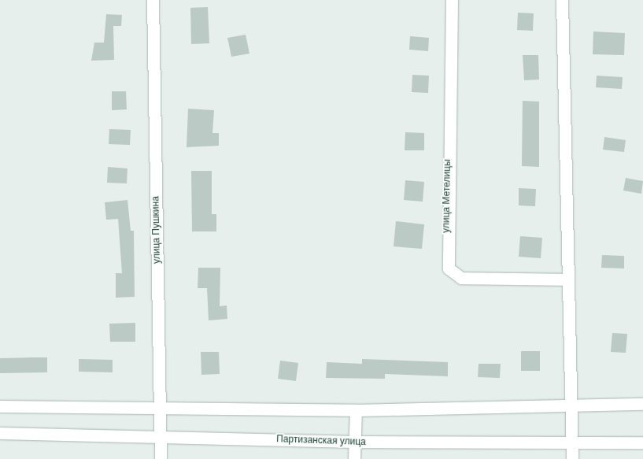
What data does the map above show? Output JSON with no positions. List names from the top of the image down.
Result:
{
  "streets": {
    "street": ["улица Метелицы", "улица Пушкина", "Партизанская улица"]
  },
  "crossings": [
    ["улица Пушкина", "Партизанская улица"]
  ]
}
